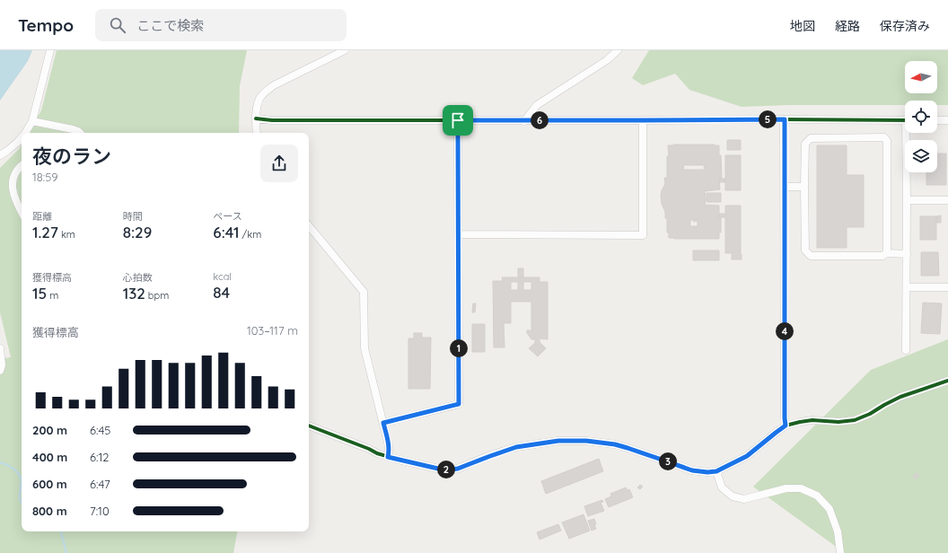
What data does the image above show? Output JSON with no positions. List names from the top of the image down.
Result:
{
  "north": "left",
  "page": {
    "header": "Tempo",
    "search": "ここで検索",
    "nav": ["地図", "経路", "保存済み"],
    "pins": [
      "5",
      "6",
      "4",
      "1",
      "3",
      "2"
    ],
    "heading": ["夜のラン", "18:59"],
    "stats": [
      ["距離", "1.27 km"],
      ["時間", "8:29"],
      ["ペース", "6:41 /km"],
      ["獲得標高", "15 m"],
      ["心拍数", "132 bpm"],
      ["kcal", "84"]
    ],
    "chart": ["獲得標高", "103–117 m"],
    "list": [
      {
        "name": "200 m",
        "note": "6:45"
      },
      {
        "name": "400 m",
        "note": "6:12"
      },
      {
        "name": "600 m",
        "note": "6:47"
      },
      {
        "name": "800 m",
        "note": "7:10"
      }
    ]
  }
}
